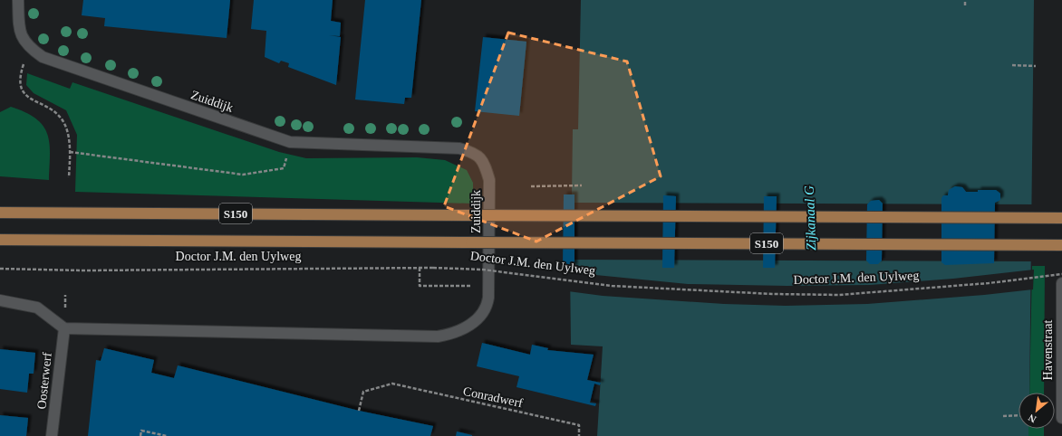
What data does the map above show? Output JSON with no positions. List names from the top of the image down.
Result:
{
  "streets": {
    "main road": ["S150", "Doctor J.M. den Uylweg"],
    "street": ["Zuiddijk", "Havenstraat", "Oosterwerf"],
    "path": ["Conradwerf"]
  },
  "crossings": [
    ["Zuiddijk", "Oosterwerf"]
  ],
  "water": ["Zijkanaal G"],
  "north": "bottom left"
}
